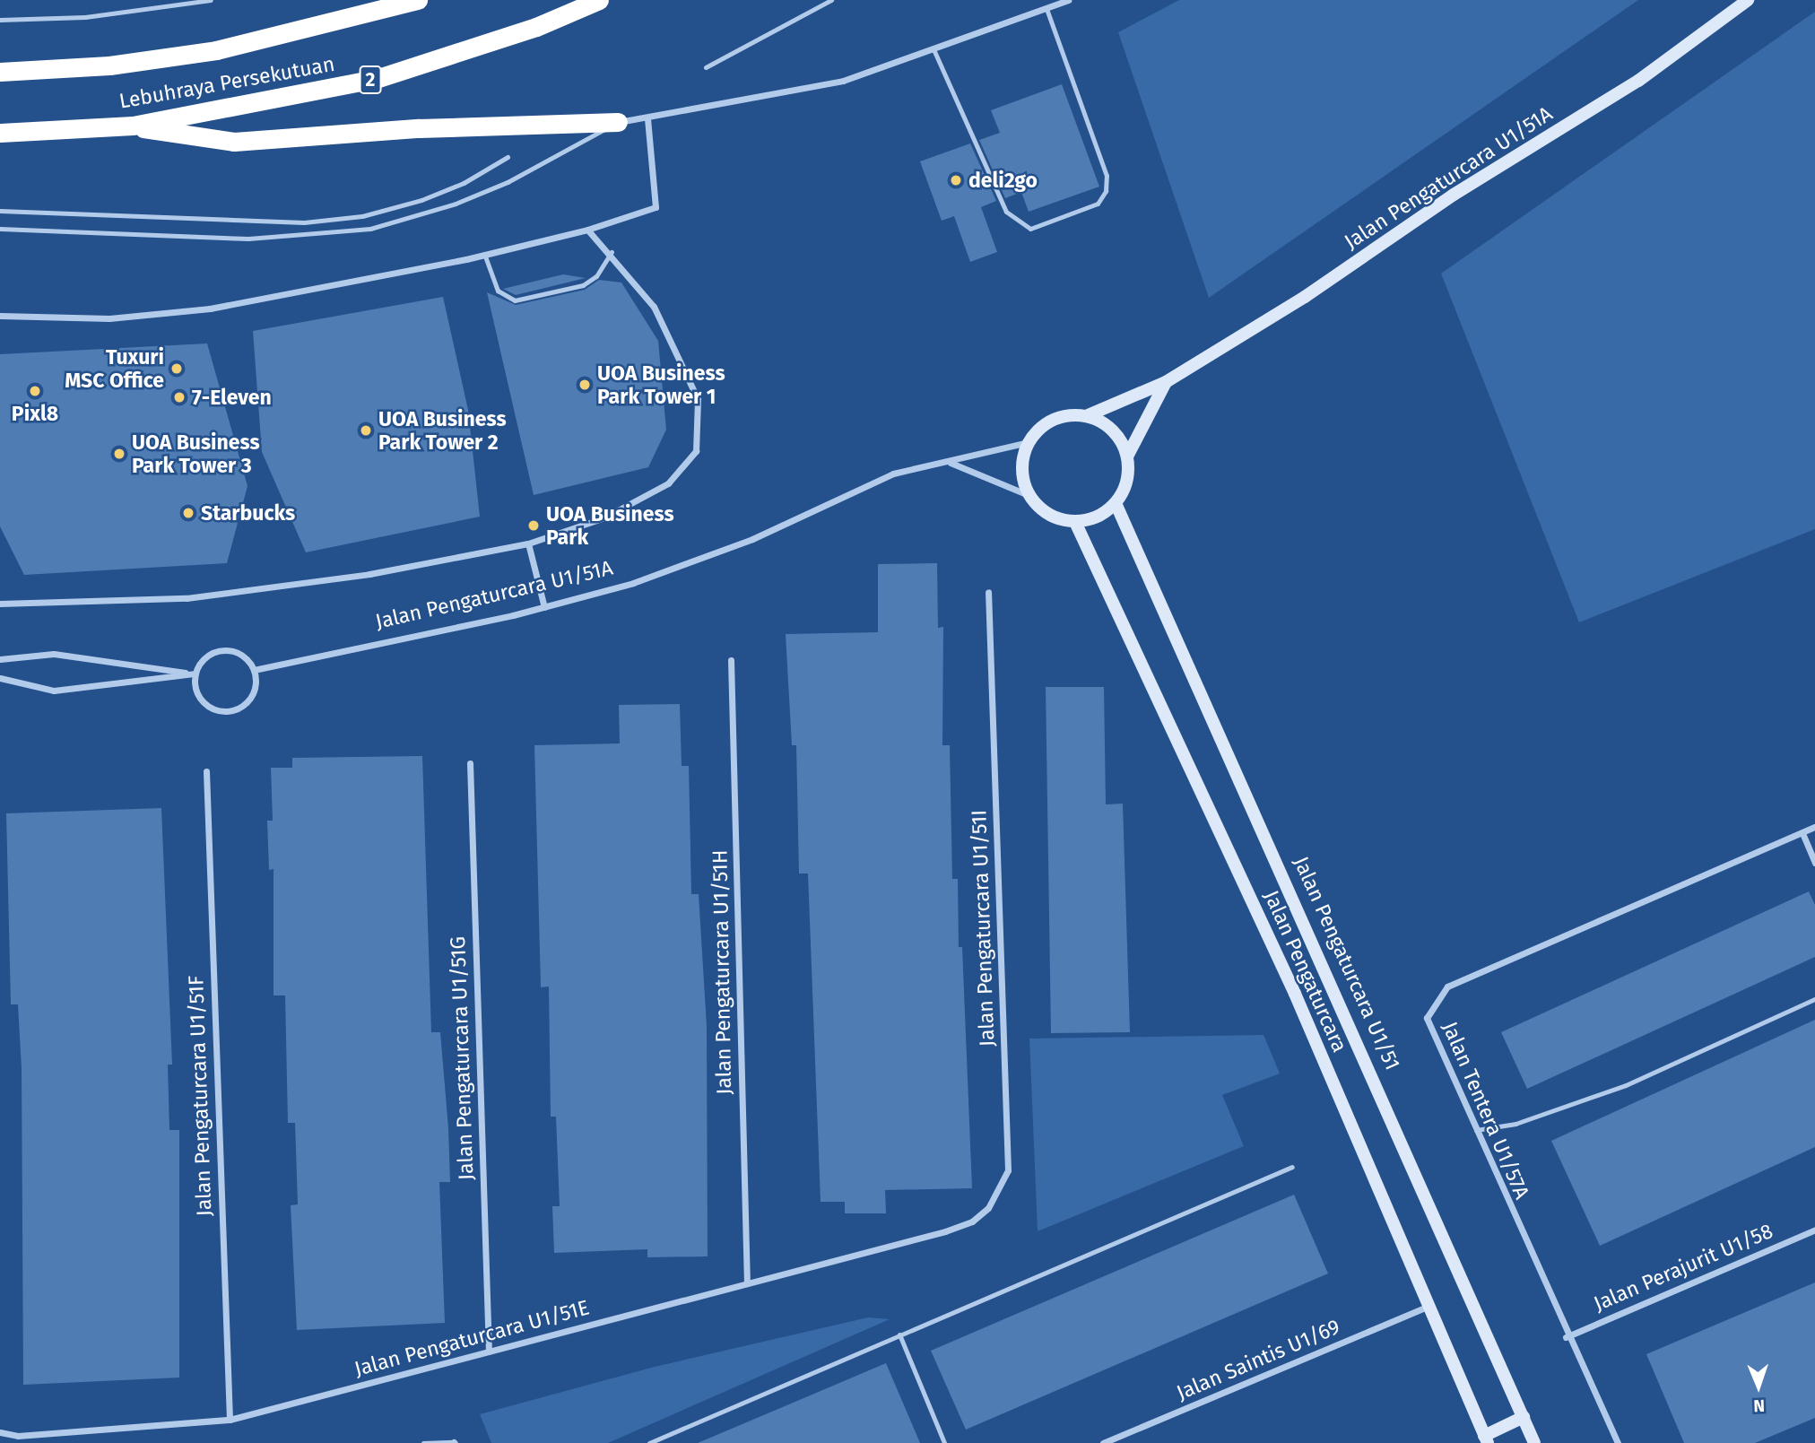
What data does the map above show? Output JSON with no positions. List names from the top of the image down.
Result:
{
  "streets": {
    "highway": ["2", "Lebuhraya Persekutuan"],
    "street": [
      "Jalan Pengaturcara U1/51A",
      "Jalan Pengaturcara U1/51I",
      "Jalan Pengaturcara U1/51",
      "Jalan Pengaturcara",
      "Jalan Pengaturcara U1/51H",
      "Jalan Pengaturcara U1/51G",
      "Jalan Pengaturcara U1/51F",
      "Jalan Tentera U1/57A",
      "Jalan Perajurit U1/58",
      "Jalan Pengaturcara U1/51E",
      "Jalan Saintis U1/69"
    ]
  },
  "crossings": [
    ["Jalan Pengaturcara U1/51A", "Jalan Pengaturcara U1/51"],
    ["Jalan Pengaturcara U1/51A", "Jalan Pengaturcara"],
    ["Jalan Pengaturcara U1/51I", "Jalan Pengaturcara U1/51E"],
    ["Jalan Pengaturcara U1/51", "Jalan Pengaturcara"],
    ["Jalan Pengaturcara", "Jalan Saintis U1/69"],
    ["Jalan Pengaturcara U1/51H", "Jalan Pengaturcara U1/51E"],
    ["Jalan Pengaturcara U1/51G", "Jalan Pengaturcara U1/51E"],
    ["Jalan Pengaturcara U1/51F", "Jalan Pengaturcara U1/51E"],
    ["Jalan Tentera U1/57A", "Jalan Perajurit U1/58"]
  ],
  "places": [
    "deli2go",
    "Tuxuri MSC Office",
    "UOA Business Park Tower 1",
    "Pixl8",
    "7-Eleven",
    "UOA Business Park Tower 2",
    "UOA Business Park Tower 3",
    "Starbucks",
    "UOA Business Park"
  ],
  "north": "bottom"
}
